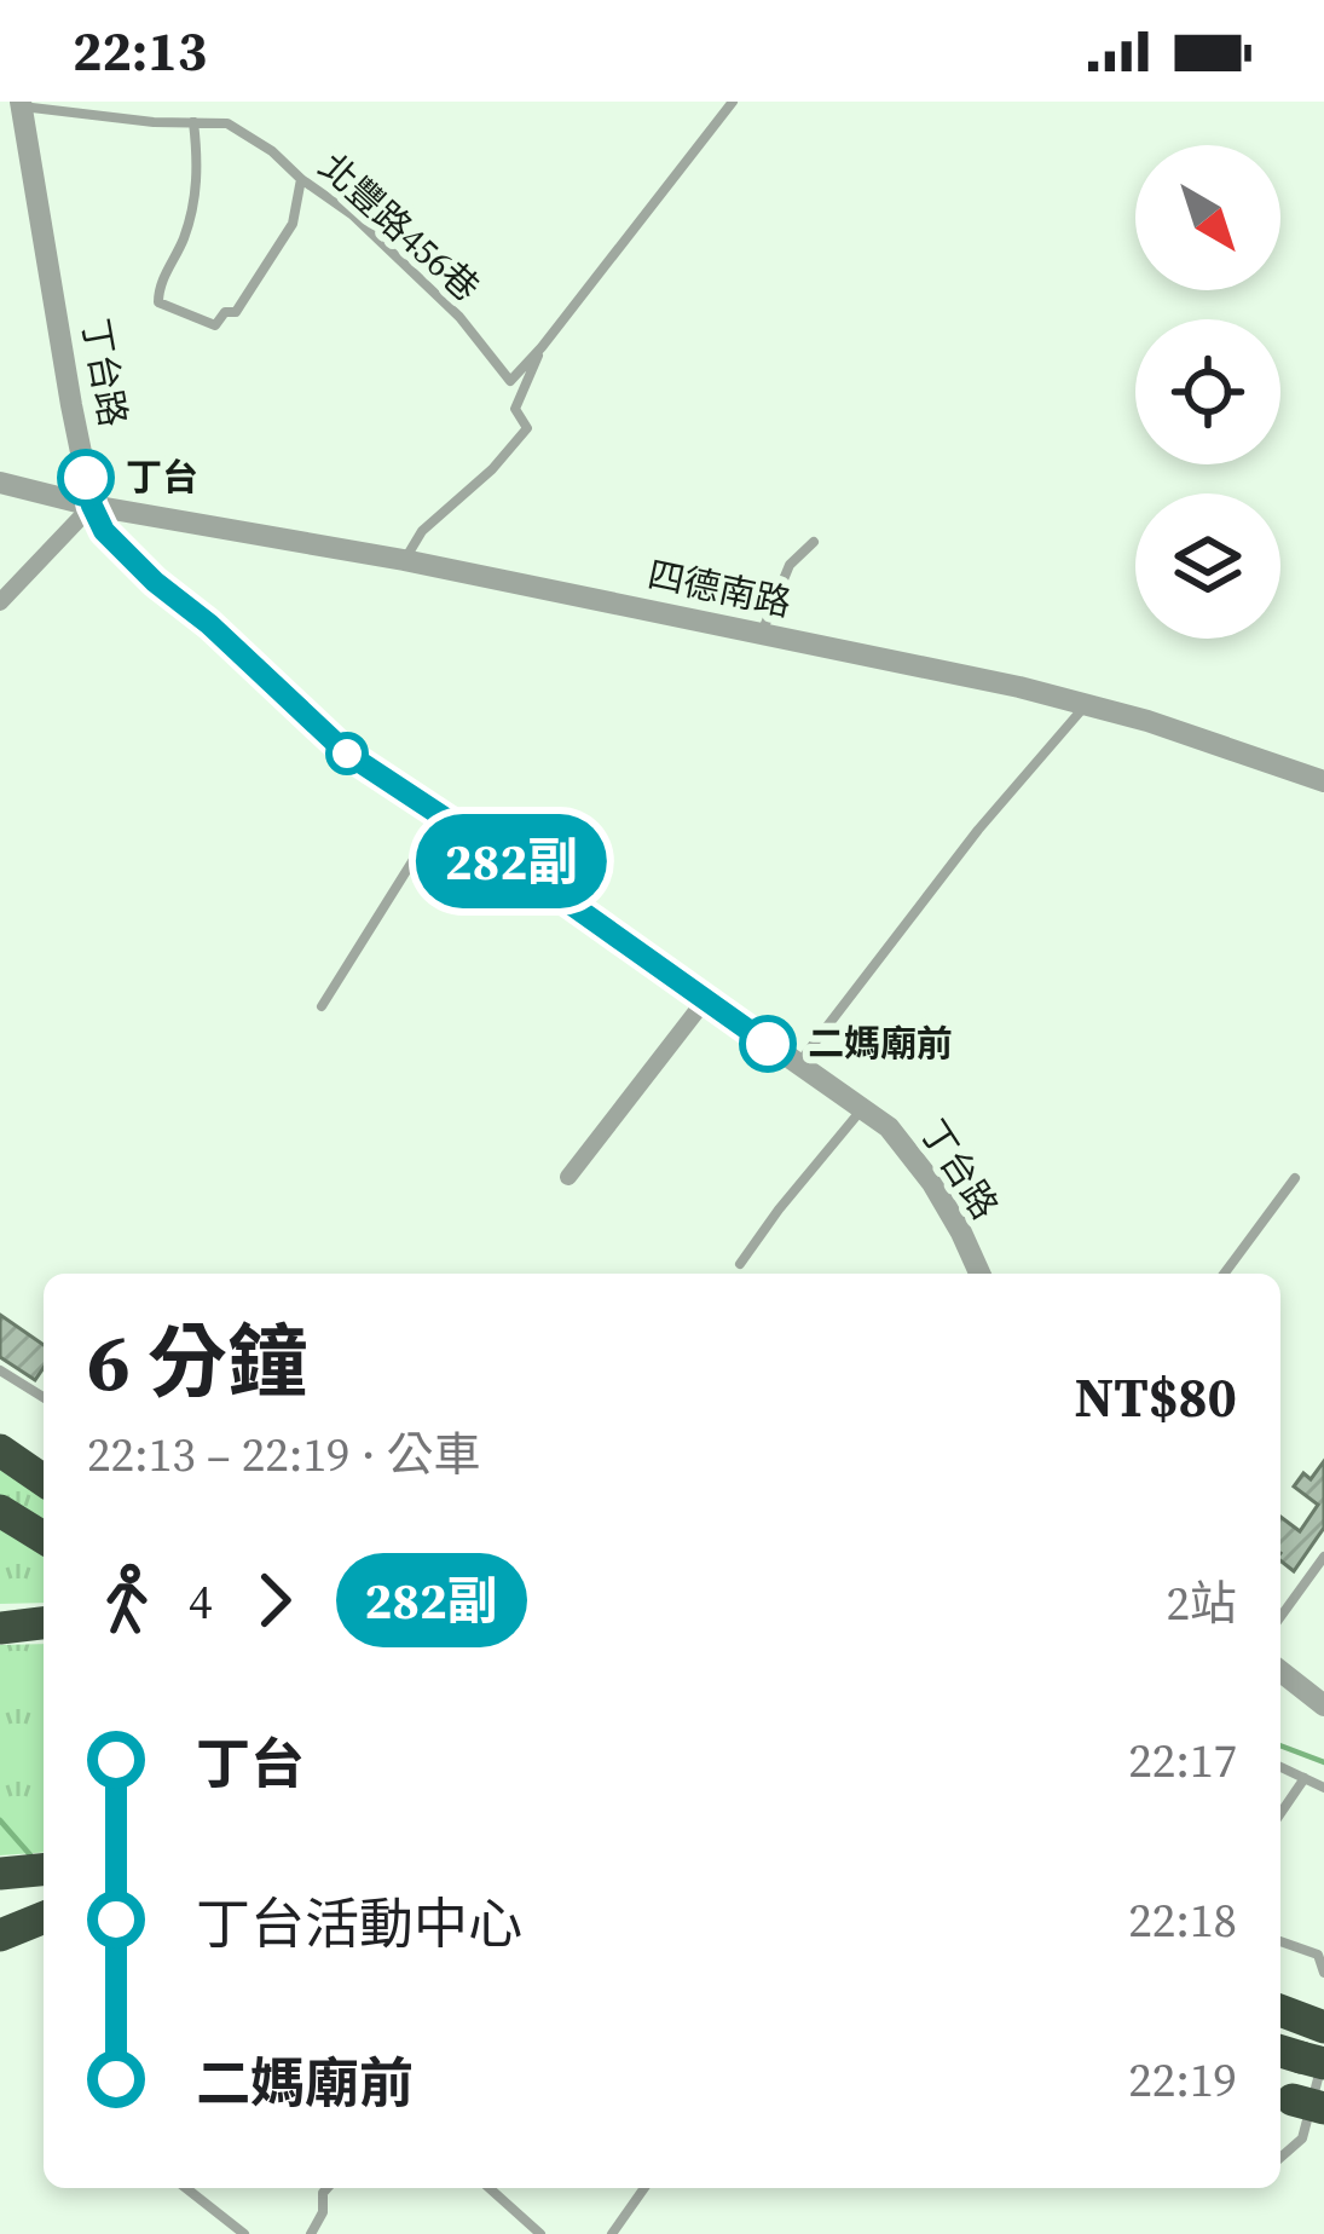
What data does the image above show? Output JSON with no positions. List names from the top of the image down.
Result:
{
  "streets": {
    "street": ["丁台路", "四德南路"],
    "lane": ["北豐路456巷"]
  },
  "crossings": [
    ["北豐路456巷", "丁台路"],
    ["丁台路", "四德南路"]
  ],
  "places": ["丁台", "二媽廟前"],
  "lines": ["bus line 282副"],
  "north": "bottom right",
  "page": {
    "status": "22:13",
    "on_map": "282副",
    "heading": ["6 分鐘", "22:13 – 22:19 · 公車", "NT$80"],
    "legs": ["4", "282副", "2站"],
    "list": [
      {
        "name": "丁台",
        "value": "22:17"
      },
      {
        "name": "丁台活動中心",
        "value": "22:18"
      },
      {
        "name": "二媽廟前",
        "value": "22:19"
      }
    ]
  }
}
